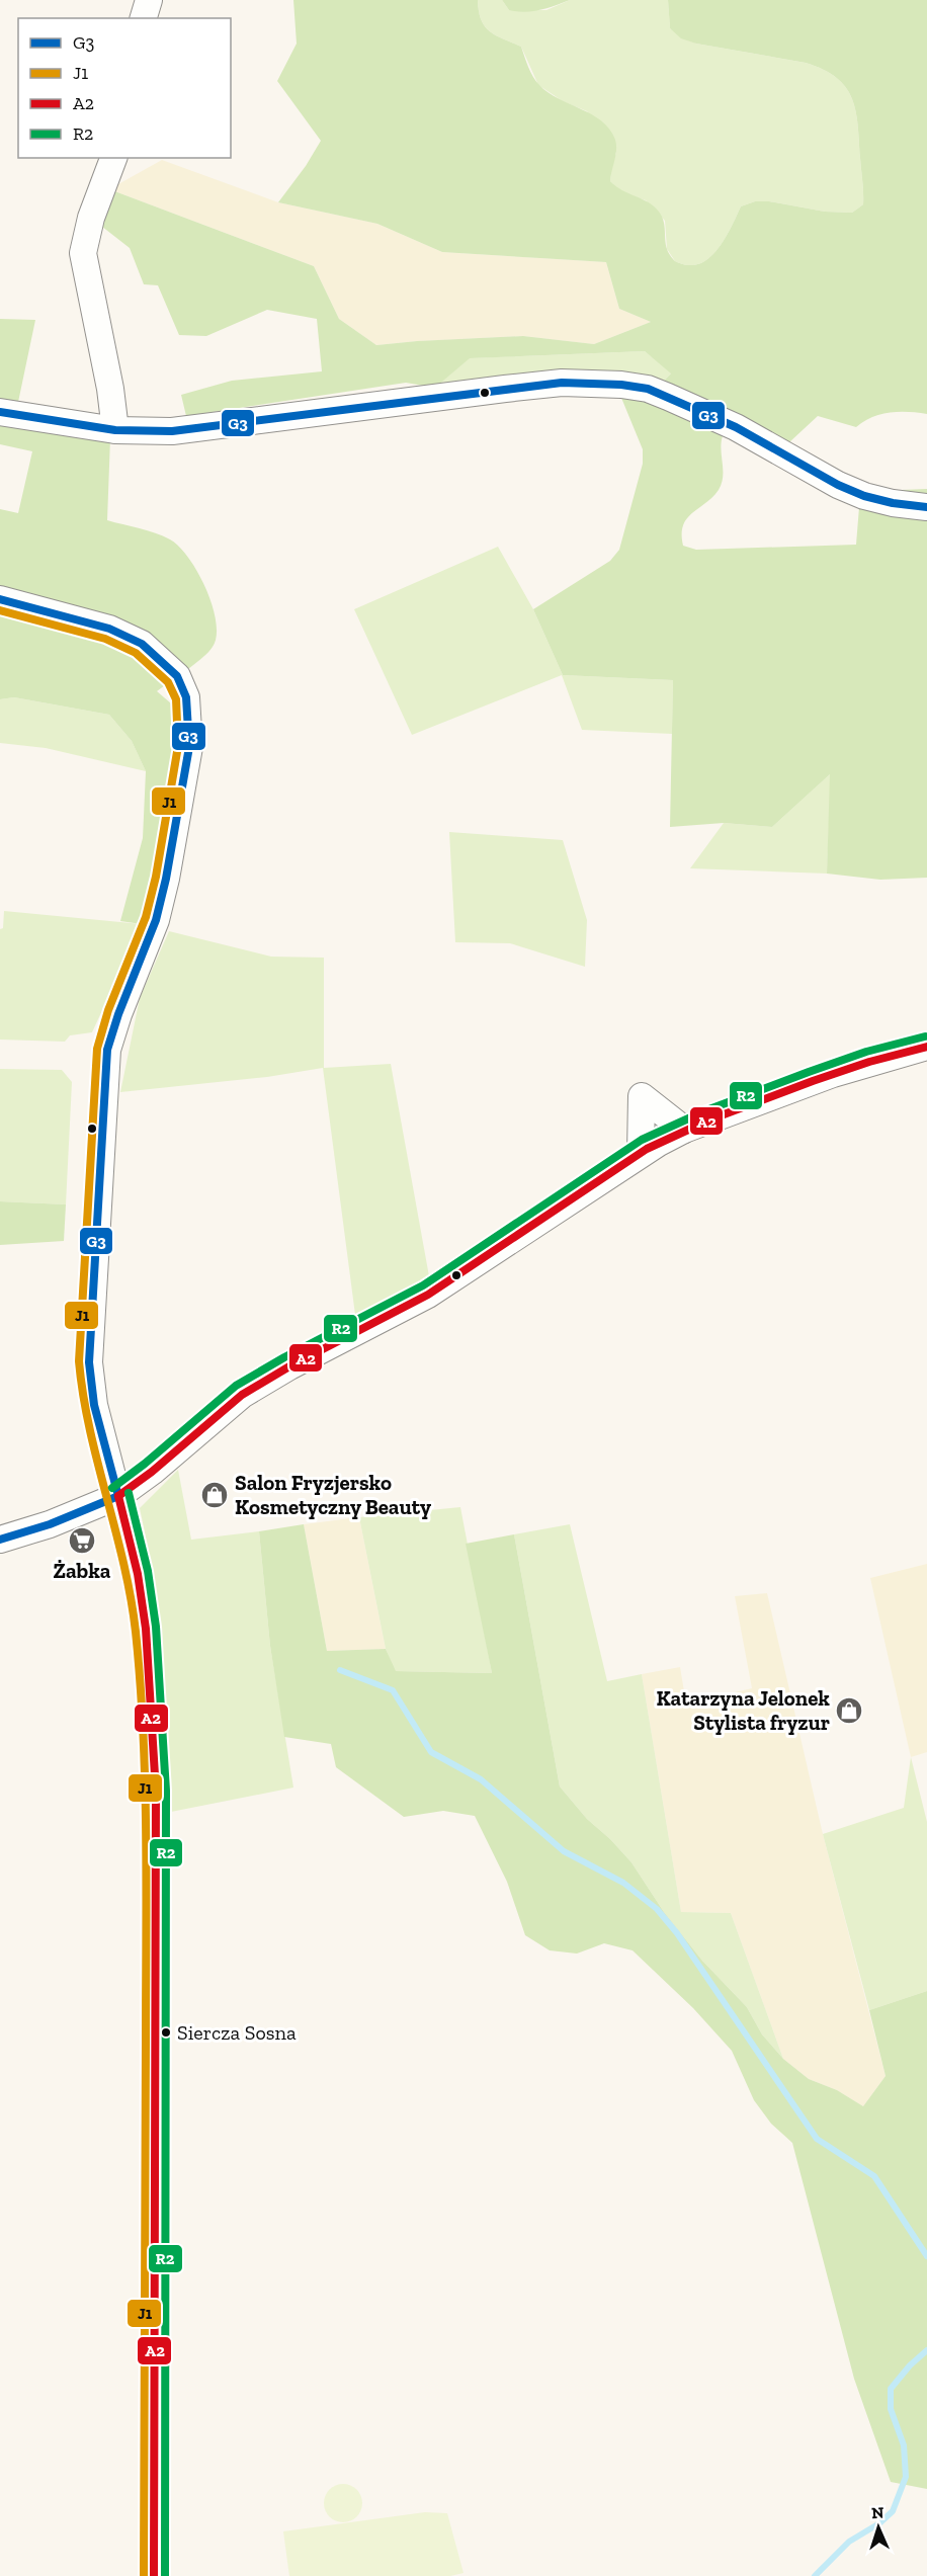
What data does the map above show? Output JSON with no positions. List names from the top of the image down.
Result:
{
  "places": {
    "shop": ["Salon Fryzjersko Kosmetyczny Beauty", "Katarzyna Jelonek Stylista fryzur"],
    "supermarket": ["Żabka"],
    "other": ["Siercza Sosna"]
  },
  "lines": [
    "transit line G3",
    "transit line J1",
    "transit line R2",
    "transit line A2"
  ],
  "legend": [
    "G3",
    "J1",
    "A2",
    "R2"
  ],
  "north": "top"
}
